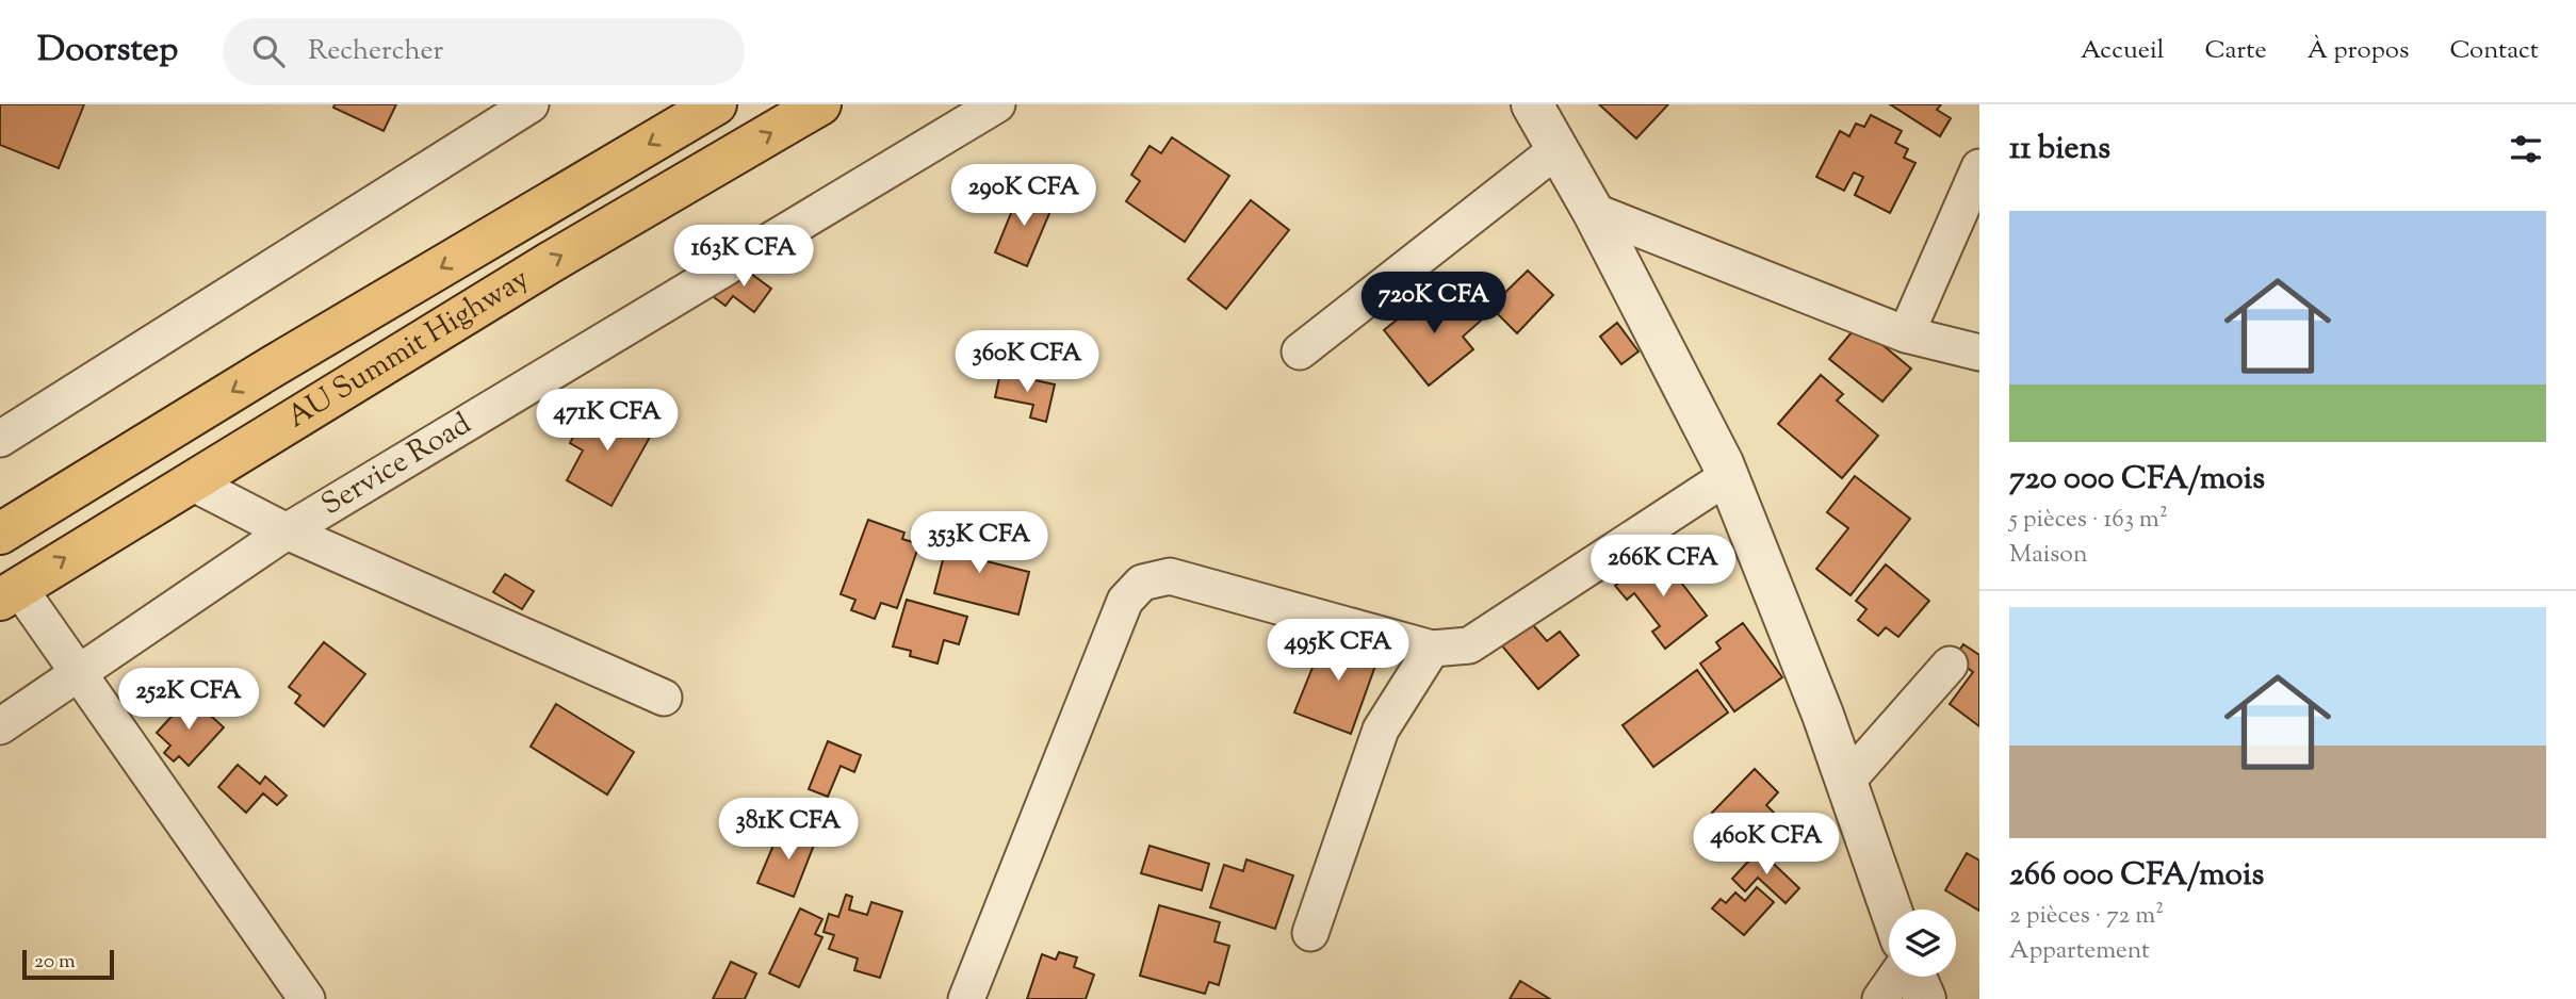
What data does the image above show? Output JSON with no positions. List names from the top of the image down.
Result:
{
  "streets": {
    "main road": ["AU Summit Highway"],
    "street": ["Service Road"]
  },
  "scale_bar": "20 m",
  "page": {
    "header": "Doorstep",
    "search": "Rechercher",
    "nav": [
      "Accueil",
      "Carte",
      "À propos",
      "Contact"
    ],
    "heading": "11 biens",
    "price": [
      "290K CFA",
      "163K CFA",
      "720K CFA",
      "360K CFA",
      "471K CFA",
      "353K CFA",
      "266K CFA",
      "495K CFA",
      "252K CFA",
      "381K CFA",
      "460K CFA"
    ],
    "list": [
      {
        "name": "720 000 CFA/mois",
        "note": "5 pièces · 163 m² · Maison"
      },
      {
        "name": "266 000 CFA/mois",
        "note": "2 pièces · 72 m² · Appartement"
      }
    ],
    "scale": "20 m"
  }
}
